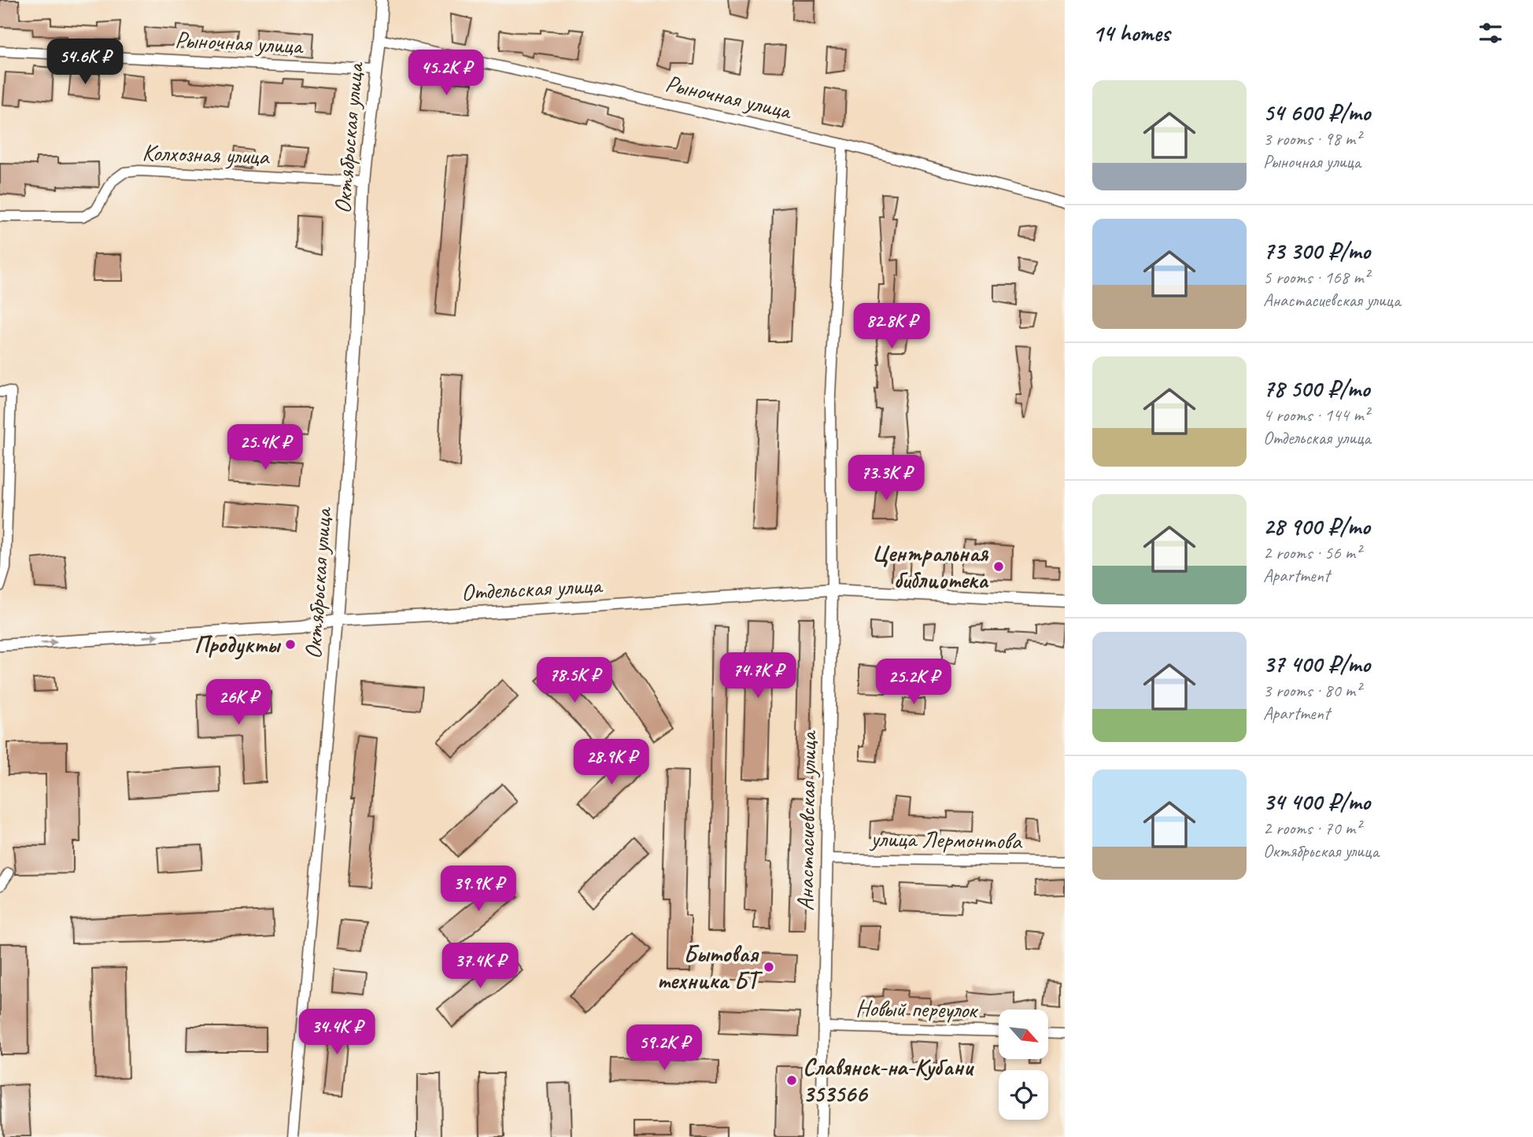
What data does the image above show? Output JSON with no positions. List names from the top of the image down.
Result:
{
  "streets": {
    "street": [
      "Рыночная улица",
      "Октябрьская улица",
      "Колхозная улица",
      "Отдельская улица",
      "Анастасиевская улица",
      "улица Лермонтова",
      "Новый переулок"
    ]
  },
  "crossings": [
    ["Рыночная улица", "Октябрьская улица"],
    ["Рыночная улица", "Анастасиевская улица"],
    ["Октябрьская улица", "Колхозная улица"],
    ["Октябрьская улица", "Отдельская улица"],
    ["Отдельская улица", "Анастасиевская улица"],
    ["Анастасиевская улица", "улица Лермонтова"],
    ["Анастасиевская улица", "Новый переулок"]
  ],
  "places": [
    "Центральная библиотека",
    "Продукты",
    "Бытовая техника БТ",
    "Славянск-на-Кубани 353566"
  ],
  "north": "bottom right",
  "page": {
    "heading": "14 homes",
    "price": [
      "54.6K ₽",
      "45.2K ₽",
      "82.8K ₽",
      "25.4K ₽",
      "73.3K ₽",
      "74.7K ₽",
      "78.5K ₽",
      "25.2K ₽",
      "26K ₽",
      "28.9K ₽",
      "39.9K ₽",
      "37.4K ₽",
      "34.4K ₽",
      "59.2K ₽"
    ],
    "list": [
      {
        "name": "54 600 ₽/mo",
        "note": "3 rooms · 98 m² · Рыночная улица"
      },
      {
        "name": "73 300 ₽/mo",
        "note": "5 rooms · 168 m² · Анастасиевская улица"
      },
      {
        "name": "78 500 ₽/mo",
        "note": "4 rooms · 144 m² · Отдельская улица"
      },
      {
        "name": "28 900 ₽/mo",
        "note": "2 rooms · 56 m² · Apartment"
      },
      {
        "name": "37 400 ₽/mo",
        "note": "3 rooms · 80 m² · Apartment"
      },
      {
        "name": "34 400 ₽/mo",
        "note": "2 rooms · 70 m² · Октябрьская улица"
      }
    ]
  }
}
